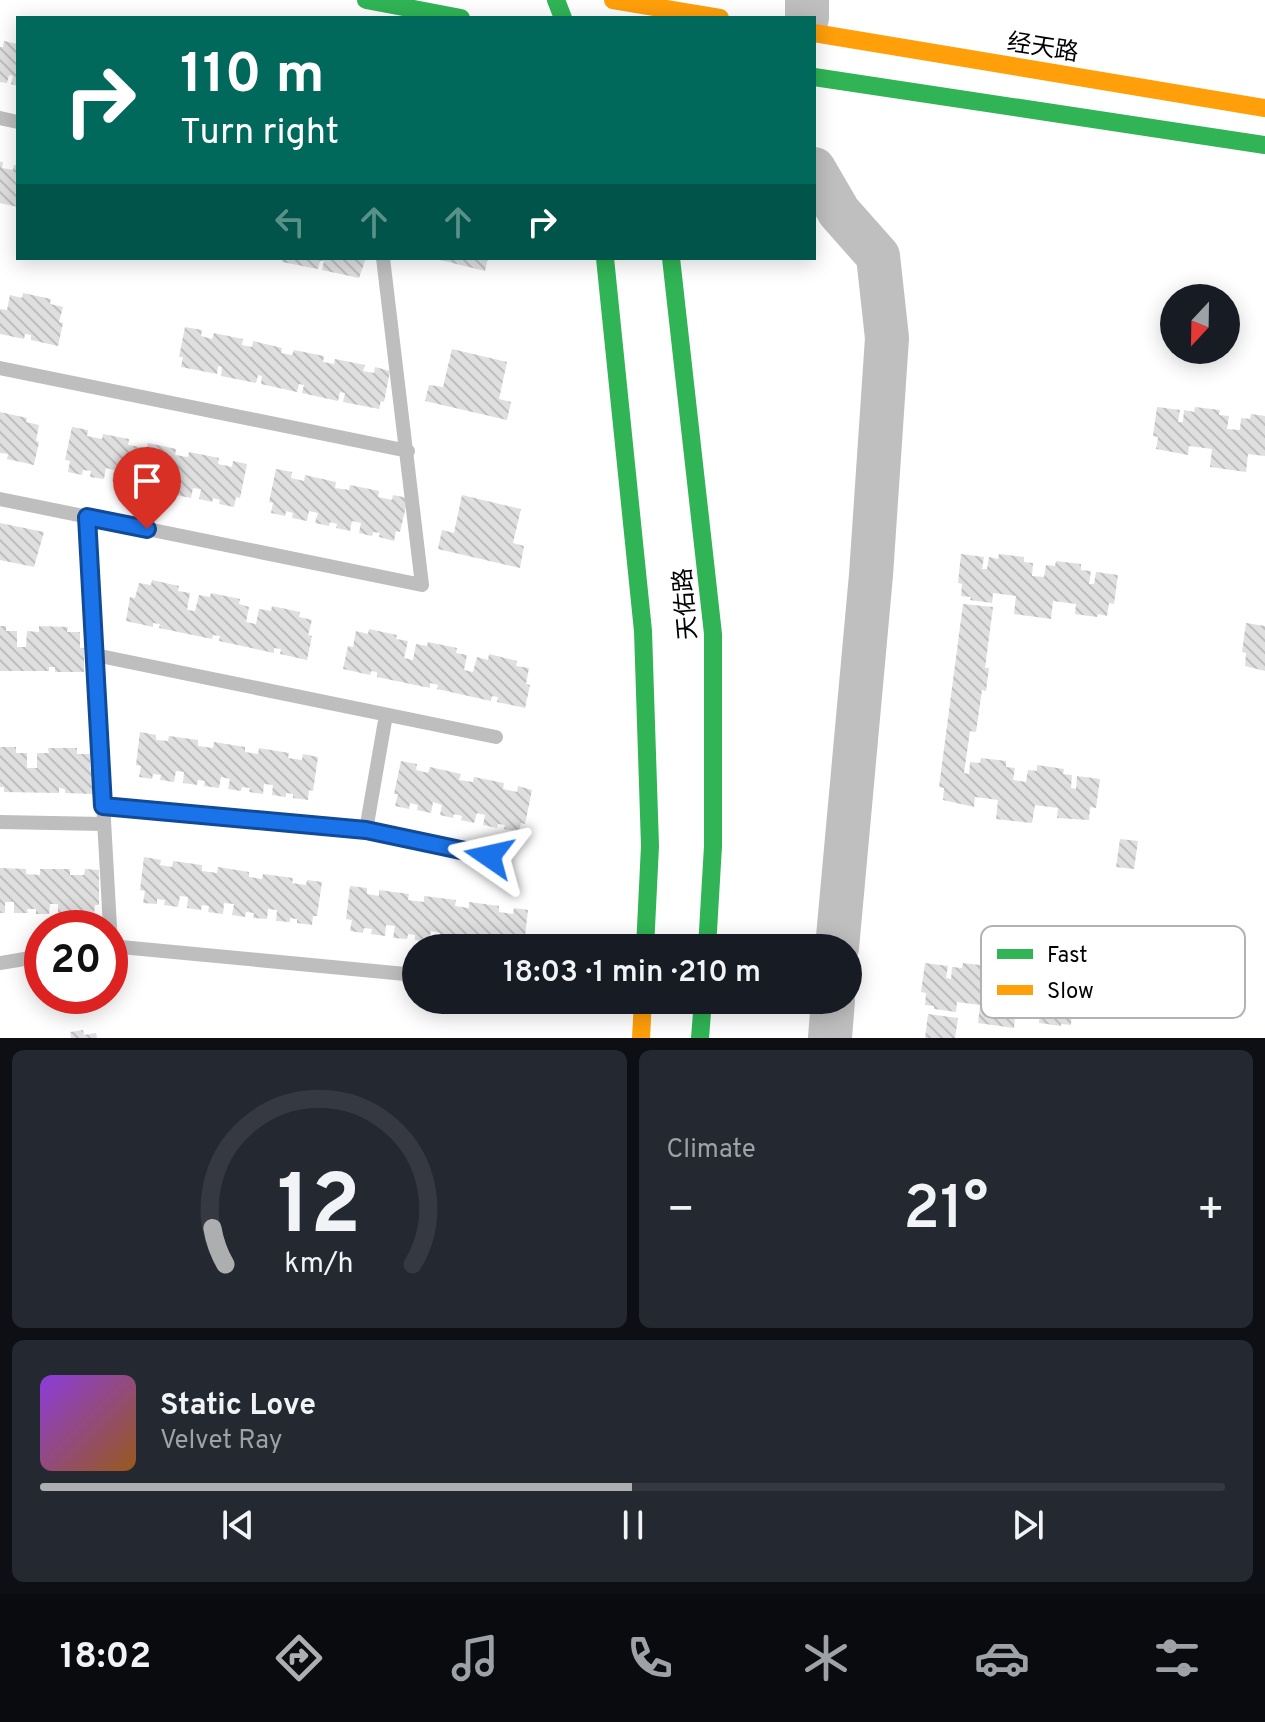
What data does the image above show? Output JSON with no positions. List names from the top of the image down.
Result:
{
  "streets": {
    "main road": ["经天路", "天佑路"]
  },
  "legend": ["Fast", "Slow"],
  "north": "bottom",
  "page": {
    "turn": ["110 m", "Turn right"],
    "limit": "20",
    "trip": "18:03 · 1 min · 210 m",
    "tile": "Climate",
    "heat": ["−", "21°", "+"],
    "song": ["Static Love", "Velvet Ray"],
    "tabs": "18:02",
    "gauge": ["12", "km/h"]
  }
}
